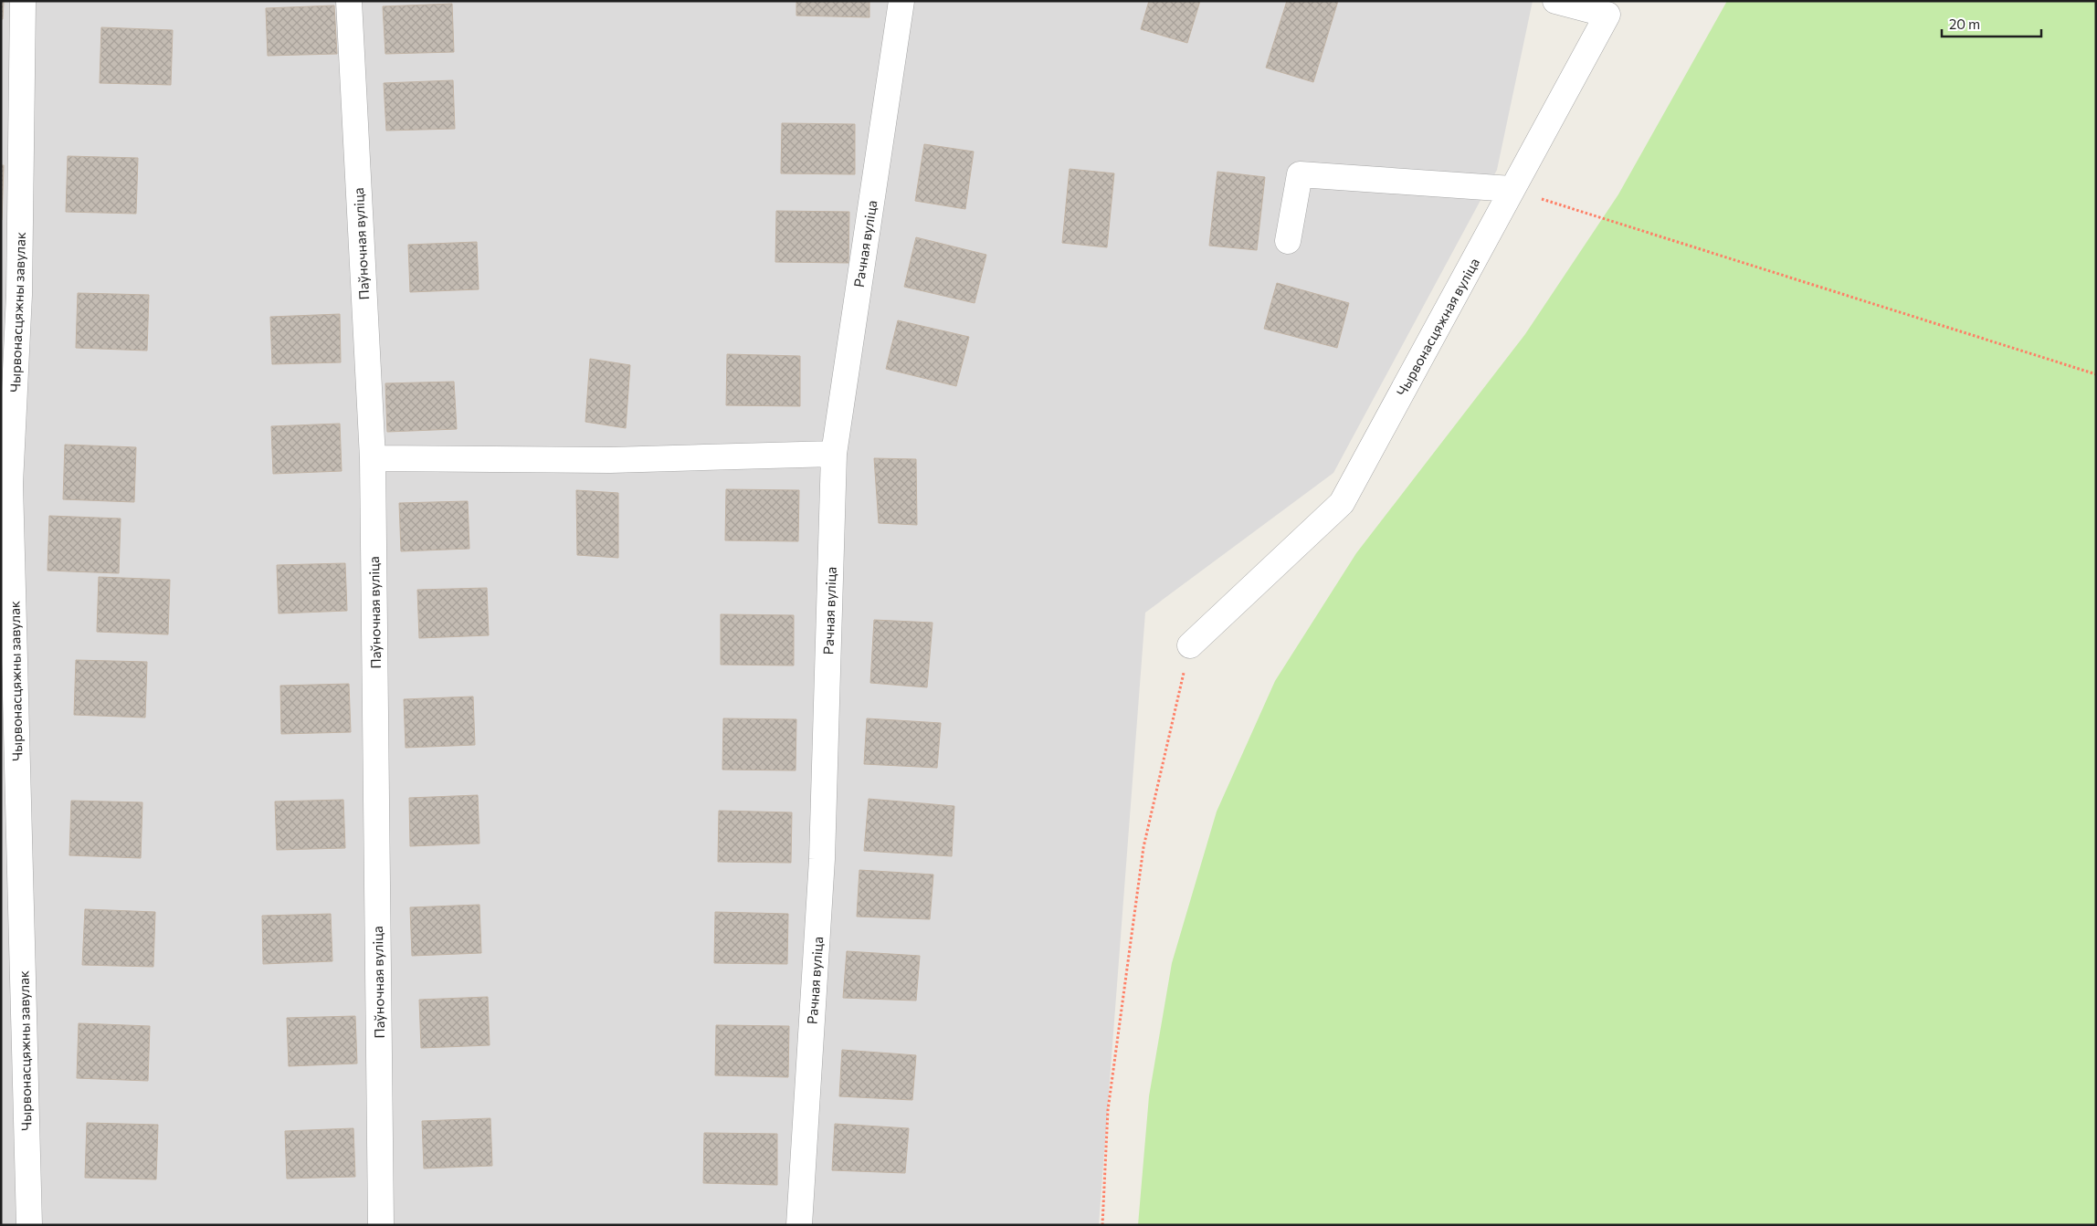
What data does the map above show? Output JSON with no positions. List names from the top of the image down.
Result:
{
  "streets": {
    "street": [
      "Паўночная вуліца",
      "Рачная вуліца",
      "Чырвонасцяжны завулак",
      "Чырвонасцяжная вуліца"
    ]
  },
  "scale_bar": "20 m"
}
